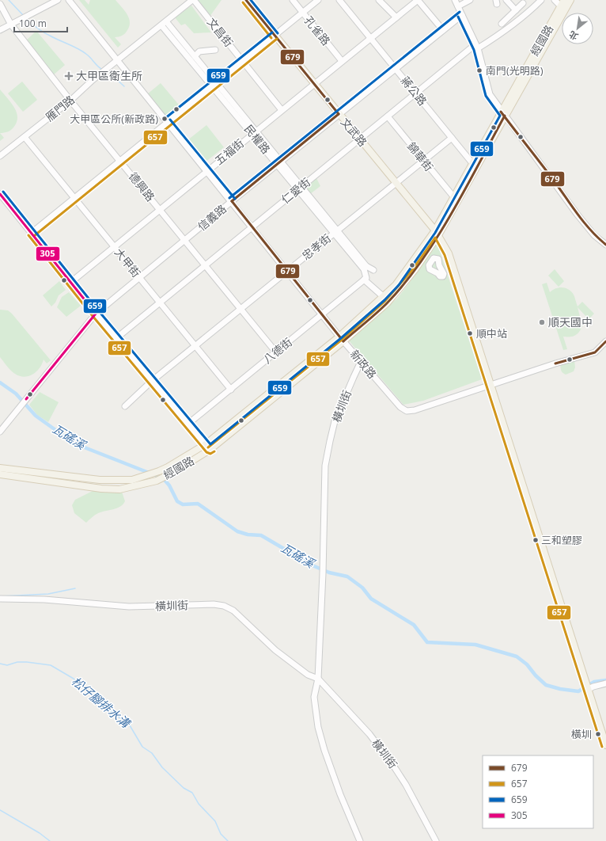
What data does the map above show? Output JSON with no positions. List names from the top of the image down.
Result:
{
  "streets": {
    "main road": ["經國路", "文武路"],
    "street": [
      "孔雀路",
      "文昌街",
      "蔣公路",
      "雁門路",
      "民權路",
      "五福街",
      "錦華街",
      "德興路",
      "仁愛街",
      "信義路",
      "忠孝街",
      "大甲街",
      "八德街",
      "新政路",
      "橫圳街"
    ]
  },
  "crossings": [
    ["孔雀路", "五福街"],
    ["文昌街", "雁門路"],
    ["文昌街", "五福街"],
    ["經國路", "蔣公路"],
    ["經國路", "文武路"],
    ["經國路", "錦華街"],
    ["經國路", "新政路"],
    ["蔣公路", "五福街"],
    ["蔣公路", "仁愛街"],
    ["蔣公路", "信義路"],
    ["蔣公路", "忠孝街"],
    ["雁門路", "民權路"],
    ["雁門路", "德興路"],
    ["雁門路", "大甲街"],
    ["雁門路", "新政路"],
    ["文武路", "五福街"],
    ["文武路", "仁愛街"],
    ["文武路", "信義路"],
    ["文武路", "忠孝街"],
    ["文武路", "新政路"],
    ["民權路", "五福街"],
    ["民權路", "仁愛街"],
    ["民權路", "信義路"],
    ["民權路", "忠孝街"],
    ["五福街", "德興路"],
    ["五福街", "大甲街"],
    ["五福街", "新政路"],
    ["錦華街", "仁愛街"],
    ["錦華街", "忠孝街"],
    ["德興路", "仁愛街"],
    ["德興路", "信義路"],
    ["德興路", "忠孝街"],
    ["德興路", "八德街"],
    ["仁愛街", "大甲街"],
    ["仁愛街", "新政路"],
    ["信義路", "大甲街"],
    ["信義路", "新政路"],
    ["忠孝街", "大甲街"],
    ["忠孝街", "新政路"],
    ["大甲街", "八德街"],
    ["八德街", "新政路"],
    ["新政路", "橫圳街"]
  ],
  "water": ["瓦磘溪", "松仔腳排水溝"],
  "places": {
    "other": [
      "南門(光明路)",
      "大甲區公所(新政路)",
      "順天國中",
      "順中站",
      "三和塑膠",
      "橫圳"
    ],
    "health": ["大甲區衛生所"]
  },
  "lines": [
    "transit line 679",
    "transit line 659",
    "transit line 657",
    "transit line 305"
  ],
  "legend": [
    "679",
    "657",
    "659",
    "305"
  ],
  "scale_bar": "100 m",
  "north": "bottom left"
}
